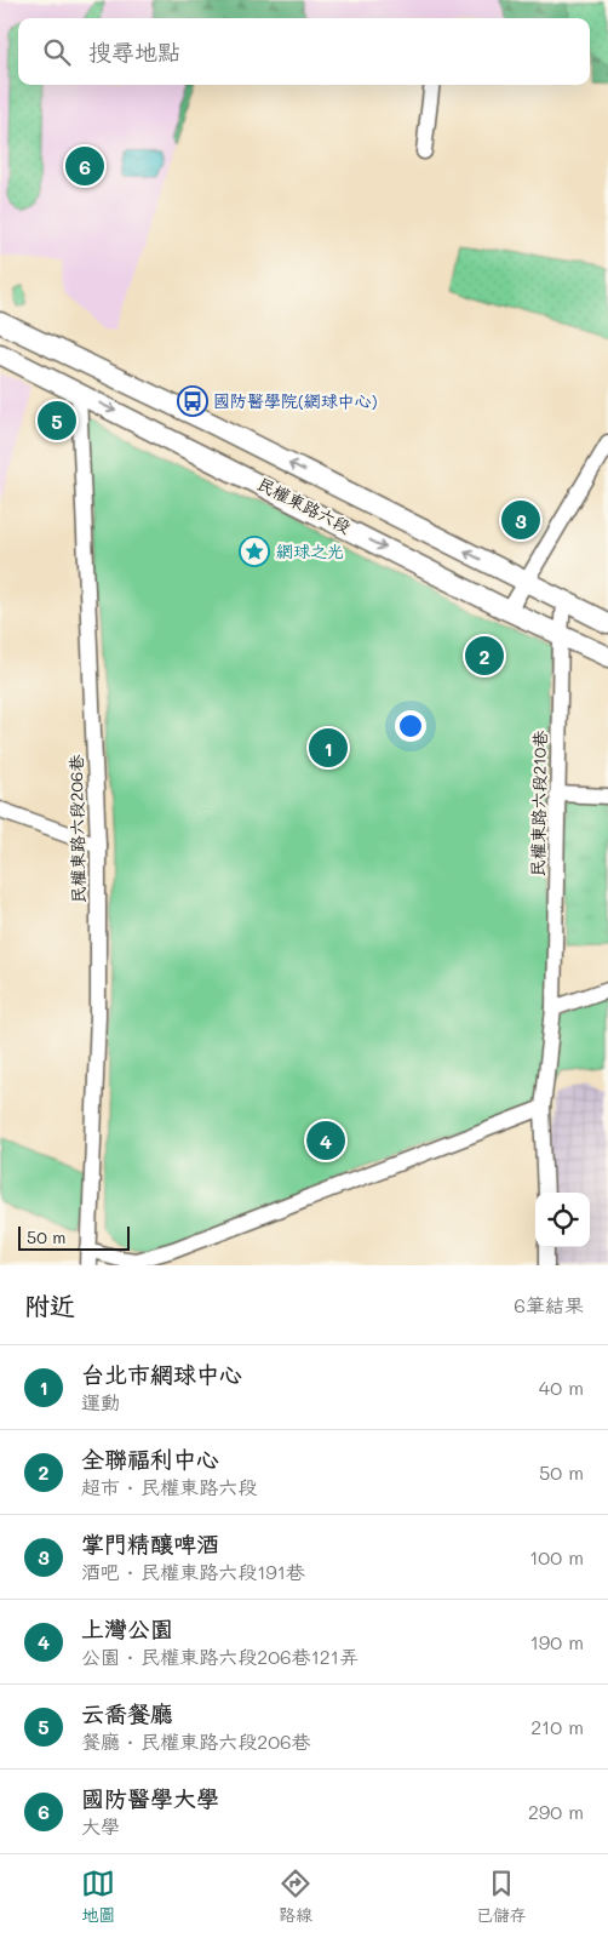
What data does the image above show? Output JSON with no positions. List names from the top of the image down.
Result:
{
  "streets": {
    "main road": ["民權東路六段"],
    "street": ["民權東路六段210巷", "民權東路六段206巷"]
  },
  "crossings": [
    ["民權東路六段", "民權東路六段210巷"],
    ["民權東路六段", "民權東路六段206巷"]
  ],
  "places": {
    "bus stop": ["國防醫學院(網球中心)"],
    "place": ["網球之光"]
  },
  "scale_bar": "50 m",
  "page": {
    "search": "搜尋地點",
    "pins": [
      "6",
      "5",
      "3",
      "2",
      "1",
      "4"
    ],
    "scale": "50 m",
    "heading": ["附近", "6筆結果"],
    "list": [
      {
        "mark": "1",
        "name": "台北市網球中心",
        "note": "運動",
        "value": "40 m"
      },
      {
        "mark": "2",
        "name": "全聯福利中心",
        "note": "超市 · 民權東路六段",
        "value": "50 m"
      },
      {
        "mark": "3",
        "name": "掌門精釀啤酒",
        "note": "酒吧 · 民權東路六段191巷",
        "value": "100 m"
      },
      {
        "mark": "4",
        "name": "上灣公園",
        "note": "公園 · 民權東路六段206巷121弄",
        "value": "190 m"
      },
      {
        "mark": "5",
        "name": "云喬餐廳",
        "note": "餐廳 · 民權東路六段206巷",
        "value": "210 m"
      },
      {
        "mark": "6",
        "name": "國防醫學大學",
        "note": "大學",
        "value": "290 m"
      }
    ],
    "nav": ["地圖", "路線", "已儲存"]
  }
}
